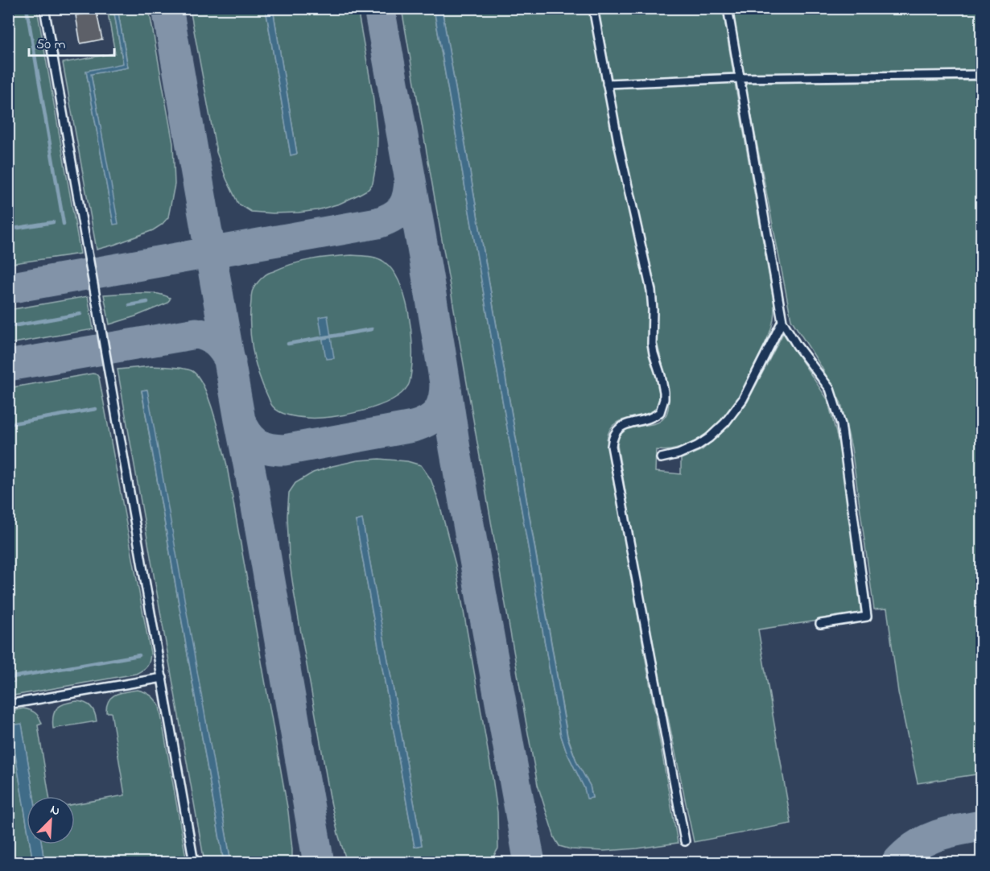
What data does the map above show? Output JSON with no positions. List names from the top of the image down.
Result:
{
  "scale_bar": "50 m",
  "north": "top right"
}
